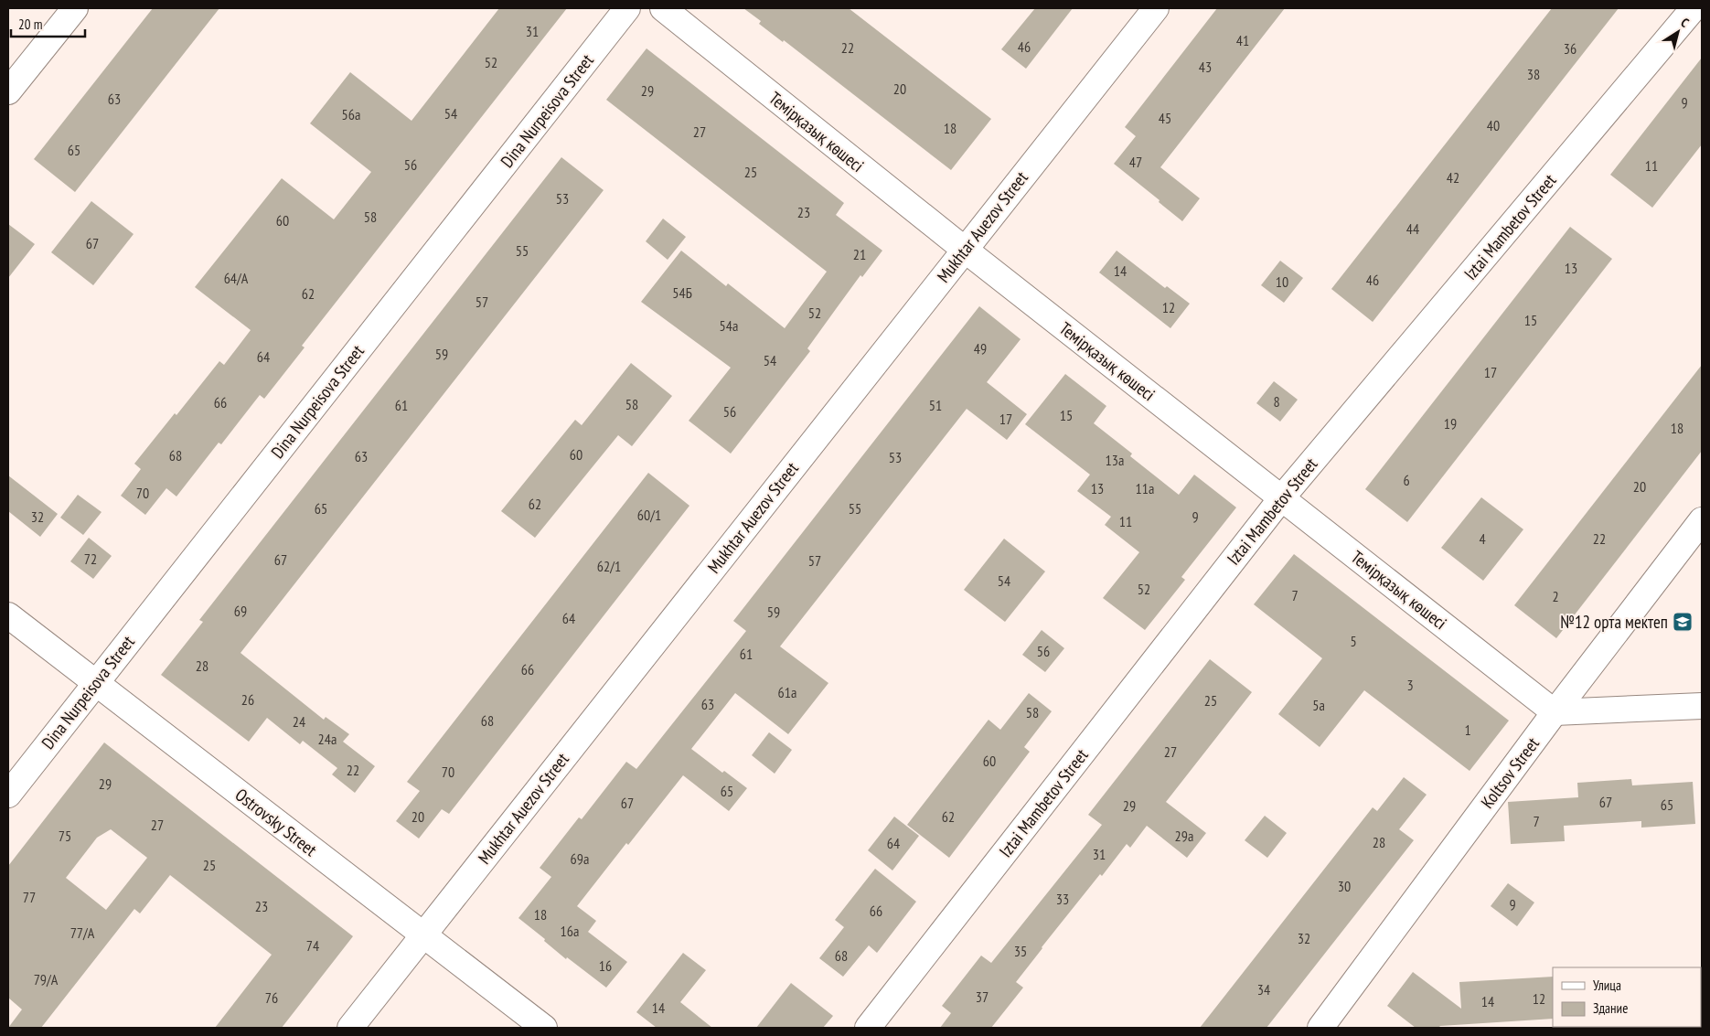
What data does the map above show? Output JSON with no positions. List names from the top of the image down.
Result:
{
  "streets": {
    "street": [
      "Dina Nurpeisova Street",
      "Темірқазық көшесі",
      "Mukhtar Auezov Street",
      "Iztai Mambetov Street",
      "Koltsov Street",
      "Ostrovsky Street"
    ]
  },
  "crossings": [
    ["Dina Nurpeisova Street", "Ostrovsky Street"],
    ["Темірқазық көшесі", "Mukhtar Auezov Street"],
    ["Темірқазық көшесі", "Iztai Mambetov Street"],
    ["Темірқазық көшесі", "Koltsov Street"],
    ["Mukhtar Auezov Street", "Ostrovsky Street"]
  ],
  "places": {
    "school or university": ["№12 орта мектеп"]
  },
  "house_numbers": [
    "31",
    "41",
    "46",
    "22",
    "36",
    "52",
    "43",
    "38",
    "20",
    "29",
    "63",
    "9",
    "54",
    "56а",
    "45",
    "40",
    "18",
    "27",
    "65",
    "47",
    "56",
    "11",
    "25",
    "42",
    "53",
    "23",
    "58",
    "60",
    "44",
    "67",
    "55",
    "21",
    "13",
    "14",
    "64/А",
    "46",
    "10",
    "54Б",
    "62",
    "57",
    "12",
    "52",
    "15",
    "54а",
    "49",
    "59",
    "64",
    "54",
    "17",
    "8",
    "66",
    "58",
    "61",
    "51",
    "56",
    "15",
    "17",
    "19",
    "18",
    "60",
    "68",
    "63",
    "53",
    "13а",
    "6",
    "20",
    "13",
    "11а",
    "70",
    "62",
    "65",
    "55",
    "60/1",
    "32",
    "9",
    "11",
    "4",
    "22",
    "72",
    "67",
    "57",
    "62/1",
    "54",
    "52",
    "7",
    "2",
    "69",
    "59",
    "64",
    "5",
    "56",
    "61",
    "28",
    "66",
    "3",
    "61а",
    "26",
    "25",
    "63",
    "5а",
    "58",
    "68",
    "24",
    "1",
    "24а",
    "27",
    "60",
    "22",
    "70",
    "29",
    "65",
    "67",
    "67",
    "65",
    "29",
    "20",
    "62",
    "7",
    "27",
    "75",
    "29а",
    "28",
    "64",
    "31",
    "69а",
    "25",
    "30",
    "77",
    "33",
    "9",
    "23",
    "66",
    "18",
    "16а",
    "77/А",
    "32",
    "74",
    "35",
    "68",
    "16",
    "79/А",
    "34",
    "37",
    "76",
    "12",
    "14",
    "14"
  ],
  "legend": ["Улица", "Здание"],
  "scale_bar": "20 m",
  "north": "top right"
}
